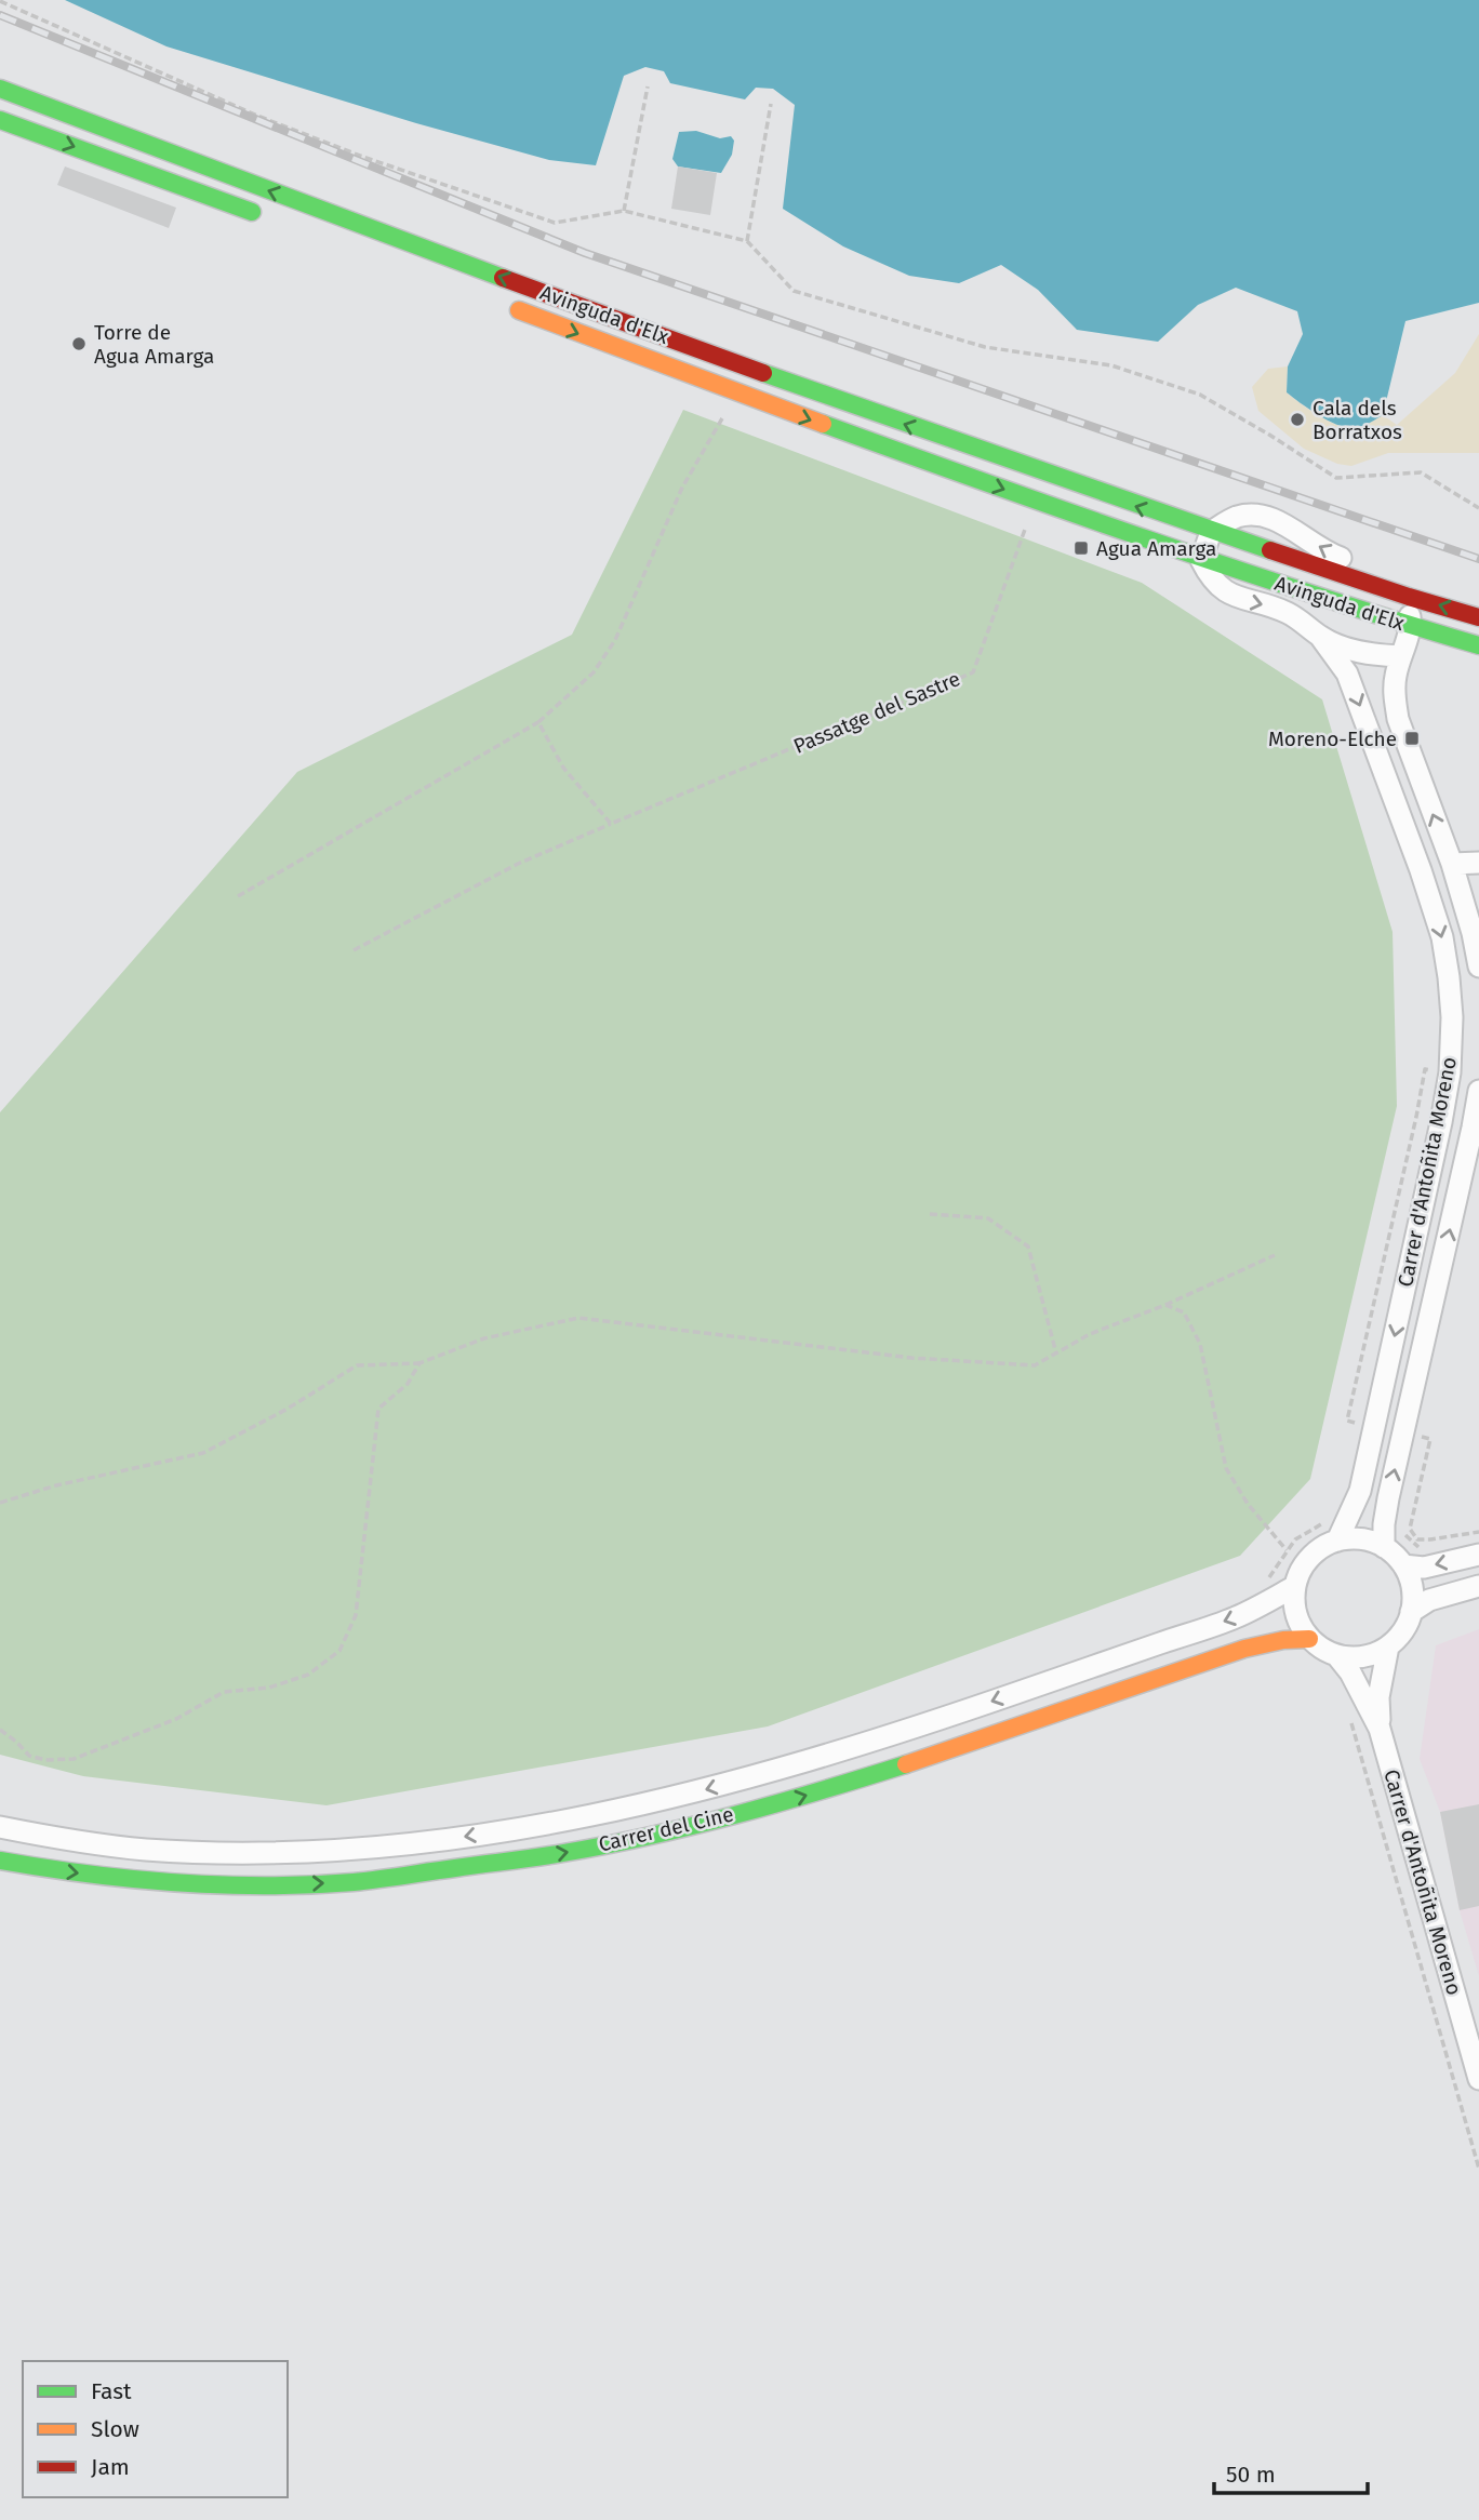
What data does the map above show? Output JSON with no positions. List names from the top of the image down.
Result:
{
  "streets": {
    "main road": ["Avinguda d'Elx", "Carrer del Cine"],
    "street": ["Carrer d'Antoñita Moreno"],
    "path": ["Passatge del Sastre"]
  },
  "crossings": [
    ["Avinguda d'Elx", "Passatge del Sastre"],
    ["Avinguda d'Elx", "Carrer d'Antoñita Moreno"],
    ["Carrer d'Antoñita Moreno", "Carrer del Cine"]
  ],
  "places": {
    "other": ["Torre de Agua Amarga", "Cala dels Borratxos"],
    "transit": ["Agua Amarga", "Moreno-Elche"]
  },
  "legend": ["Fast", "Slow", "Jam"],
  "scale_bar": "50 m"
}
